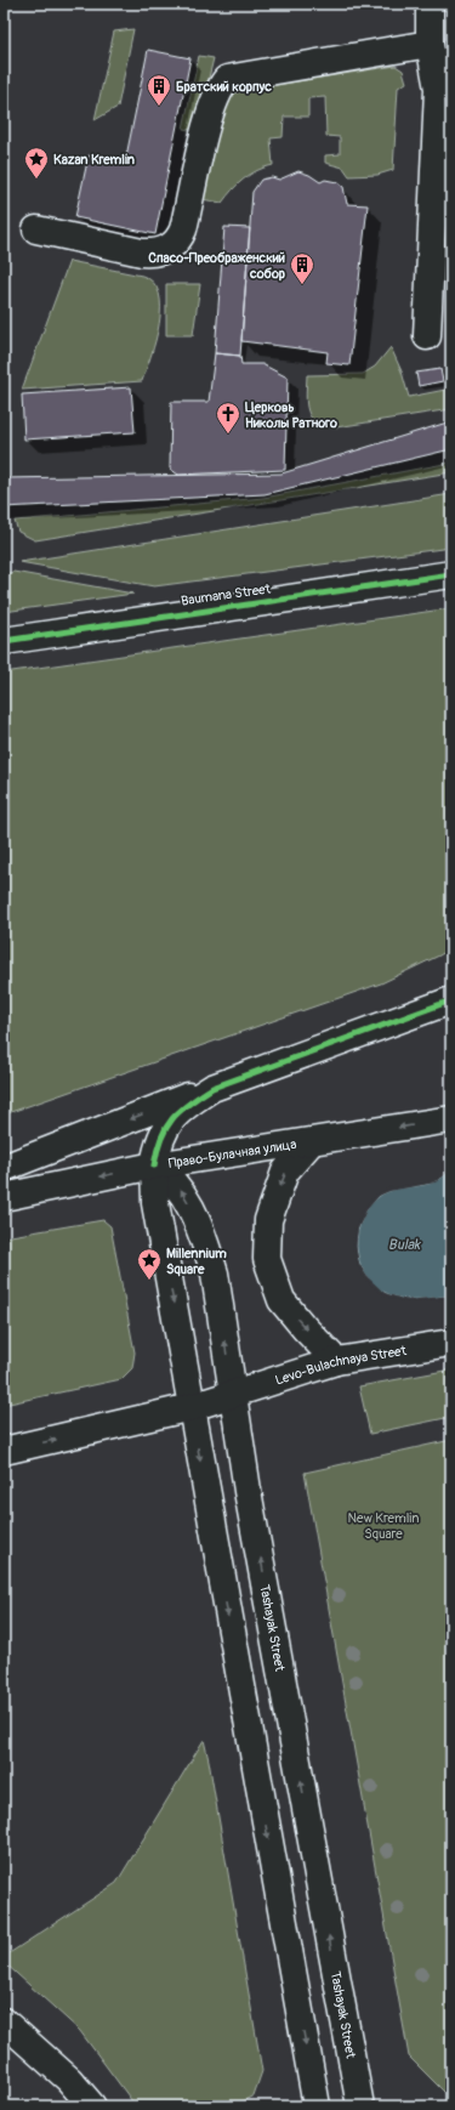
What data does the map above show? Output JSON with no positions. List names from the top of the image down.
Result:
{
  "streets": {
    "main road": [
      "Baumana Street",
      "Право-Булачная улица",
      "Levo-Bulachnaya Street",
      "Tashayak Street"
    ]
  },
  "crossings": [
    ["Право-Булачная улица", "Tashayak Street"],
    ["Levo-Bulachnaya Street", "Tashayak Street"]
  ],
  "water": ["Bulak"],
  "parks": ["New Kremlin Square"],
  "places": {
    "building": ["Братский корпус", "Спасо-Преображенский собор"],
    "place": ["Kazan Kremlin", "Millennium Square"],
    "church": ["Церковь Николы Ратного"]
  }
}
